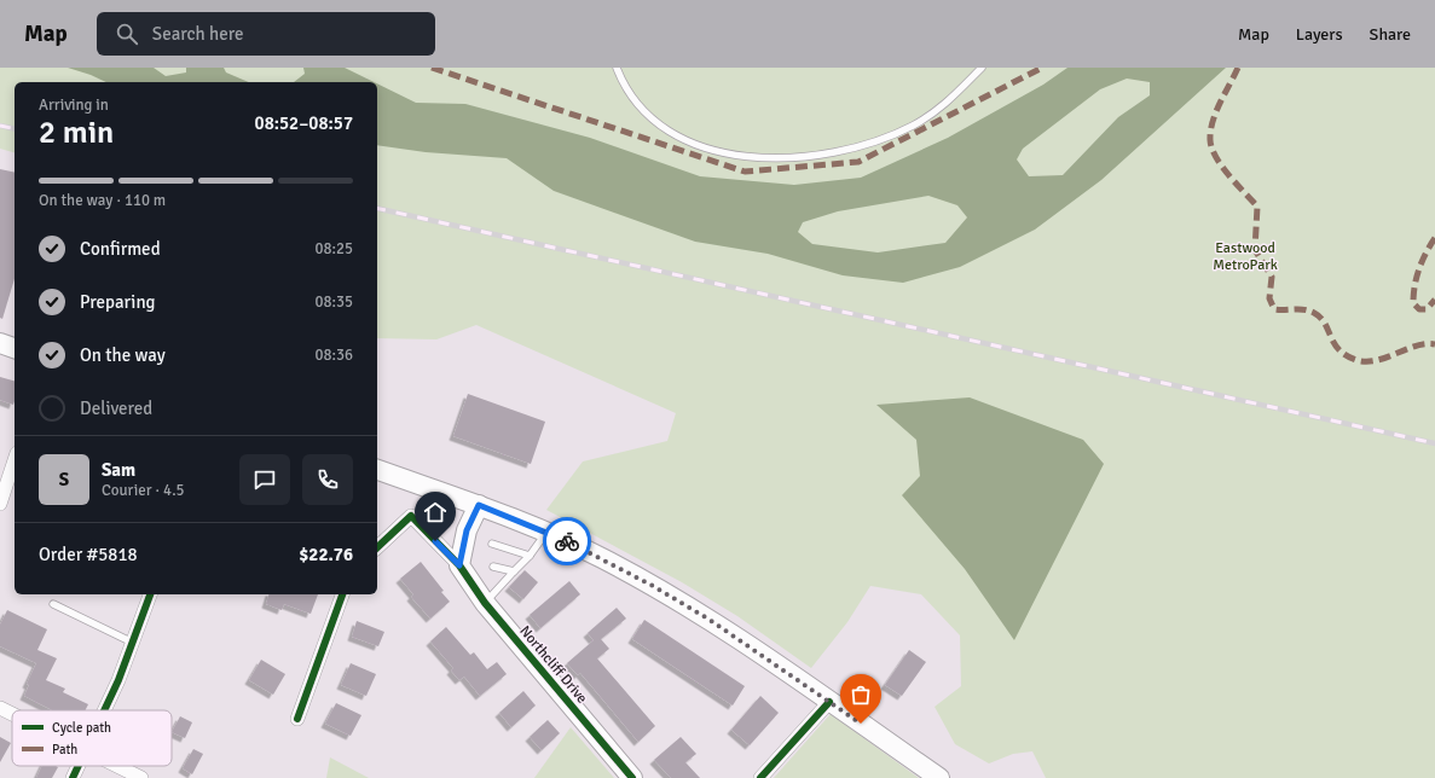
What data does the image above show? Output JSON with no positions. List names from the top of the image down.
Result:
{
  "streets": {
    "main road": ["Northcliff Drive"]
  },
  "parks": ["Eastwood MetroPark"],
  "legend": ["Cycle path", "Path"],
  "page": {
    "header": "Map",
    "search": "Search here",
    "nav": ["Map", "Layers", "Share"],
    "heading": ["2 min", "Arriving in", "08:52–08:57"],
    "panel": [
      "Sam",
      "Courier · 4.5",
      "Order #5818",
      "$22.76"
    ],
    "bar": "On the way · 110 m",
    "list": [
      ["Confirmed", "08:25"],
      ["Preparing", "08:35"],
      ["On the way", "08:36"],
      "Delivered"
    ],
    "round": "S"
  }
}
